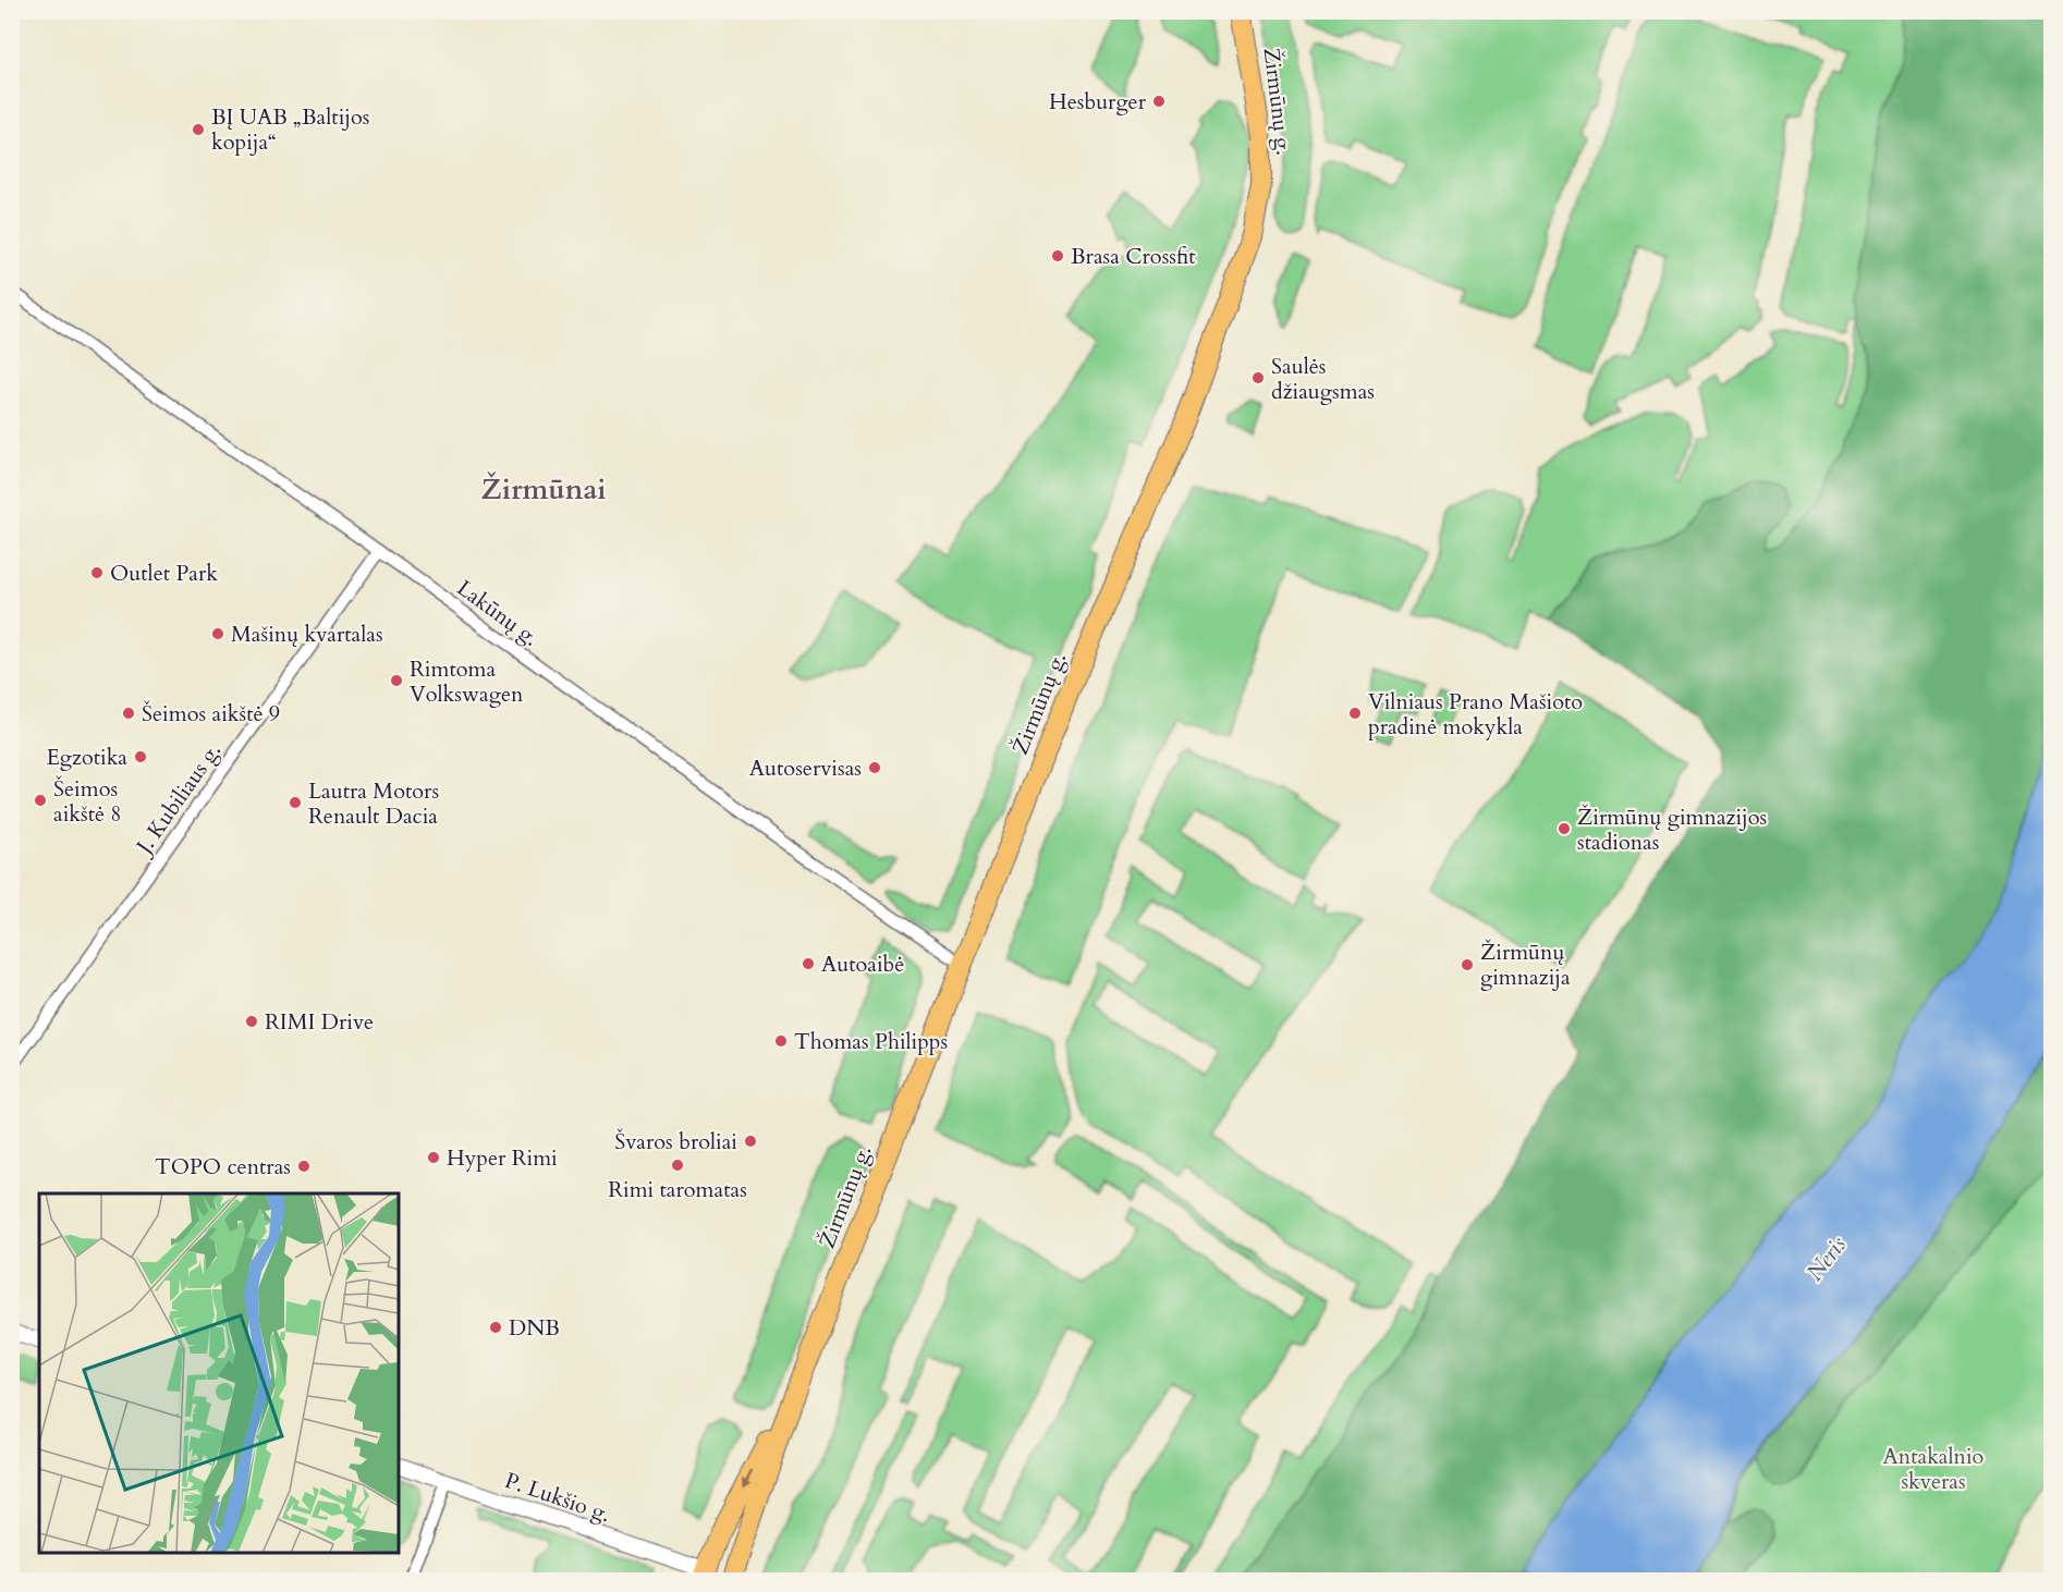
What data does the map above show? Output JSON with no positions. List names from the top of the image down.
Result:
{
  "streets": {
    "main road": ["Žirmūnų g."],
    "street": ["Lakūnų g.", "J. Kubiliaus g.", "P. Lukšio g."]
  },
  "crossings": [
    ["Žirmūnų g.", "Lakūnų g."],
    ["Žirmūnų g.", "P. Lukšio g."],
    ["Lakūnų g.", "J. Kubiliaus g."]
  ],
  "districts": ["Žirmūnai"],
  "water": ["Neris"],
  "parks": ["Antakalnio skveras"],
  "places": [
    "Hesburger",
    "BĮ UAB „Baltijos kopija“",
    "Brasa Crossfit",
    "Saulės džiaugsmas",
    "Outlet Park",
    "Mašinų kvartalas",
    "Rimtoma Volkswagen",
    "Šeimos aikštė 9",
    "Vilniaus Prano Mašioto pradinė mokykla",
    "Egzotika",
    "Autoservisas",
    "Šeimos aikštė 8",
    "Lautra Motors Renault Dacia",
    "Žirmūnų gimnazijos stadionas",
    "Autoaibė",
    "Žirmūnų gimnazija",
    "RIMI Drive",
    "Thomas Philipps",
    "Švaros broliai",
    "Hyper Rimi",
    "Rimi taromatas",
    "TOPO centras",
    "DNB"
  ]
}
